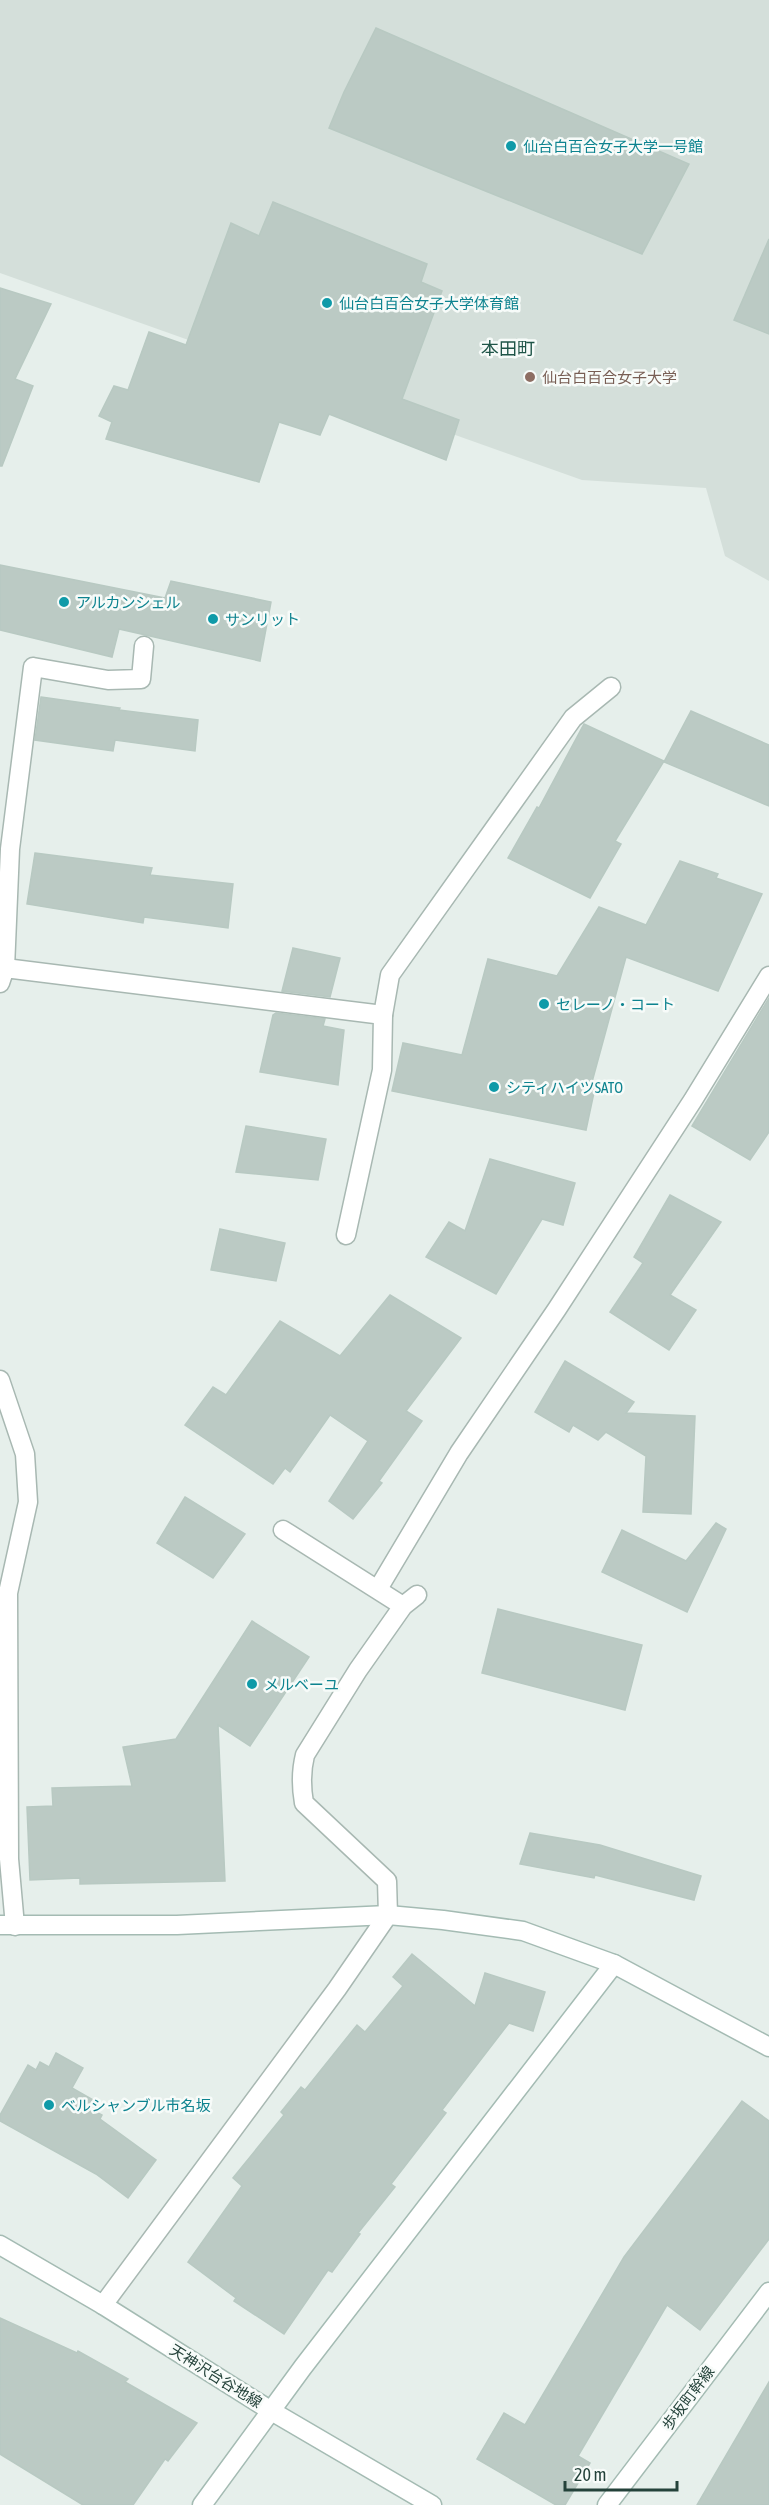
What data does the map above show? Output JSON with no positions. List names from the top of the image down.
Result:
{
  "streets": {
    "street": ["天神沢台谷地線", "歩坂町幹線"]
  },
  "districts": ["本田町"],
  "places": [
    "仙台白百合女子大学一号館",
    "仙台白百合女子大学体育館",
    "仙台白百合女子大学",
    "アルカンシェル",
    "サンリット",
    "セレーノ・コート",
    "シティハイツSATO",
    "メルベーユ",
    "ベルシャンブル市名坂"
  ],
  "scale_bar": "20 m"
}
